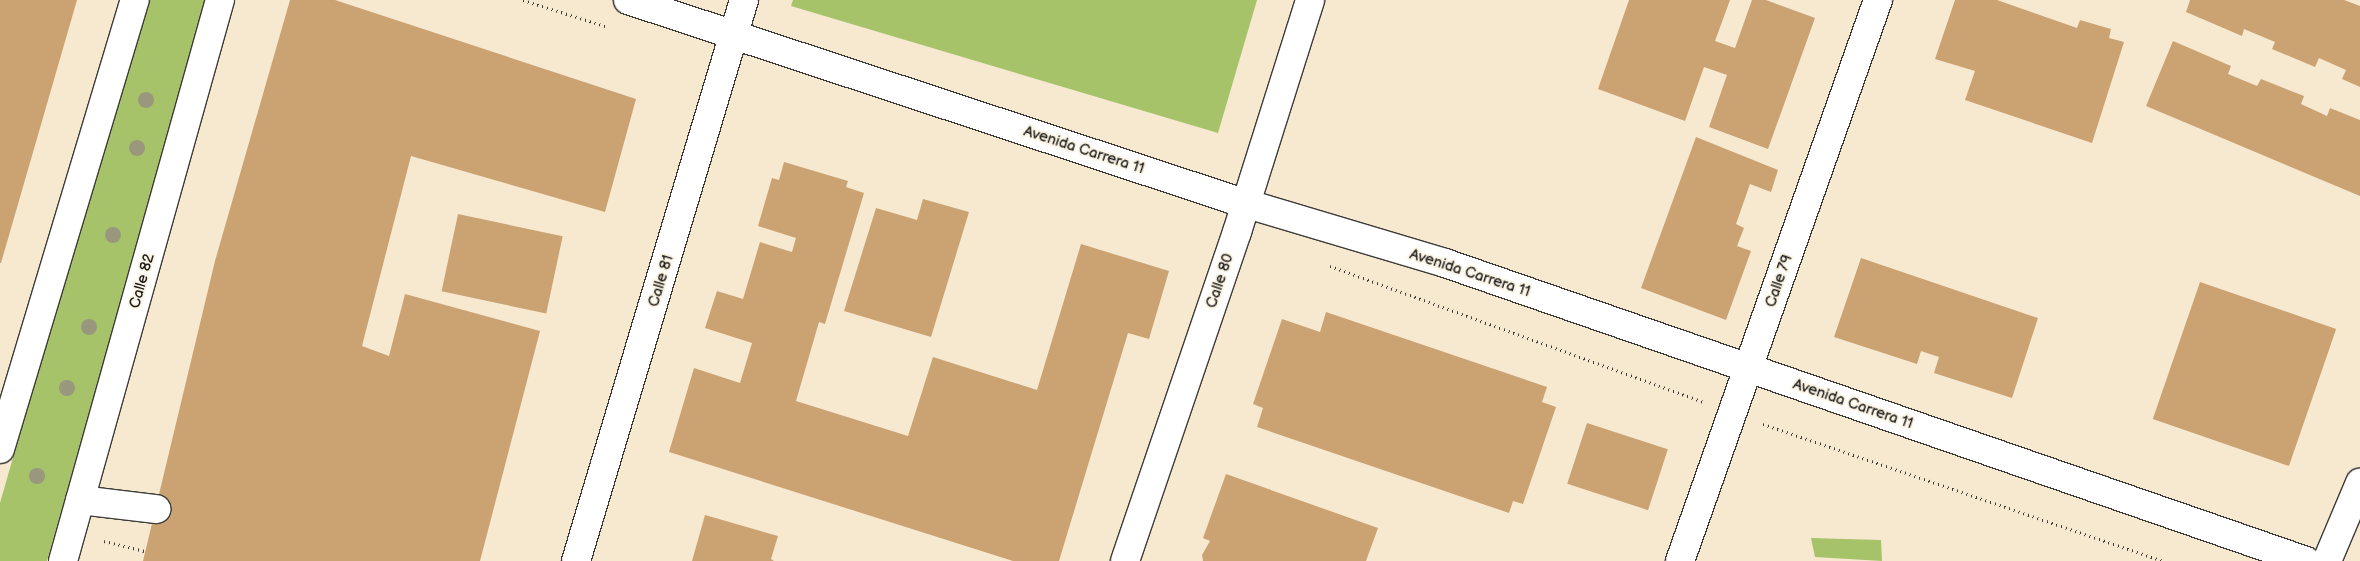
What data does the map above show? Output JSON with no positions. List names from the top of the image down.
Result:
{
  "streets": {
    "main road": [
      "Avenida Carrera 11",
      "Calle 82",
      "Calle 81",
      "Calle 80",
      "Calle 79"
    ]
  },
  "crossings": [
    ["Avenida Carrera 11", "Calle 81"],
    ["Avenida Carrera 11", "Calle 80"],
    ["Avenida Carrera 11", "Calle 79"]
  ]
}
